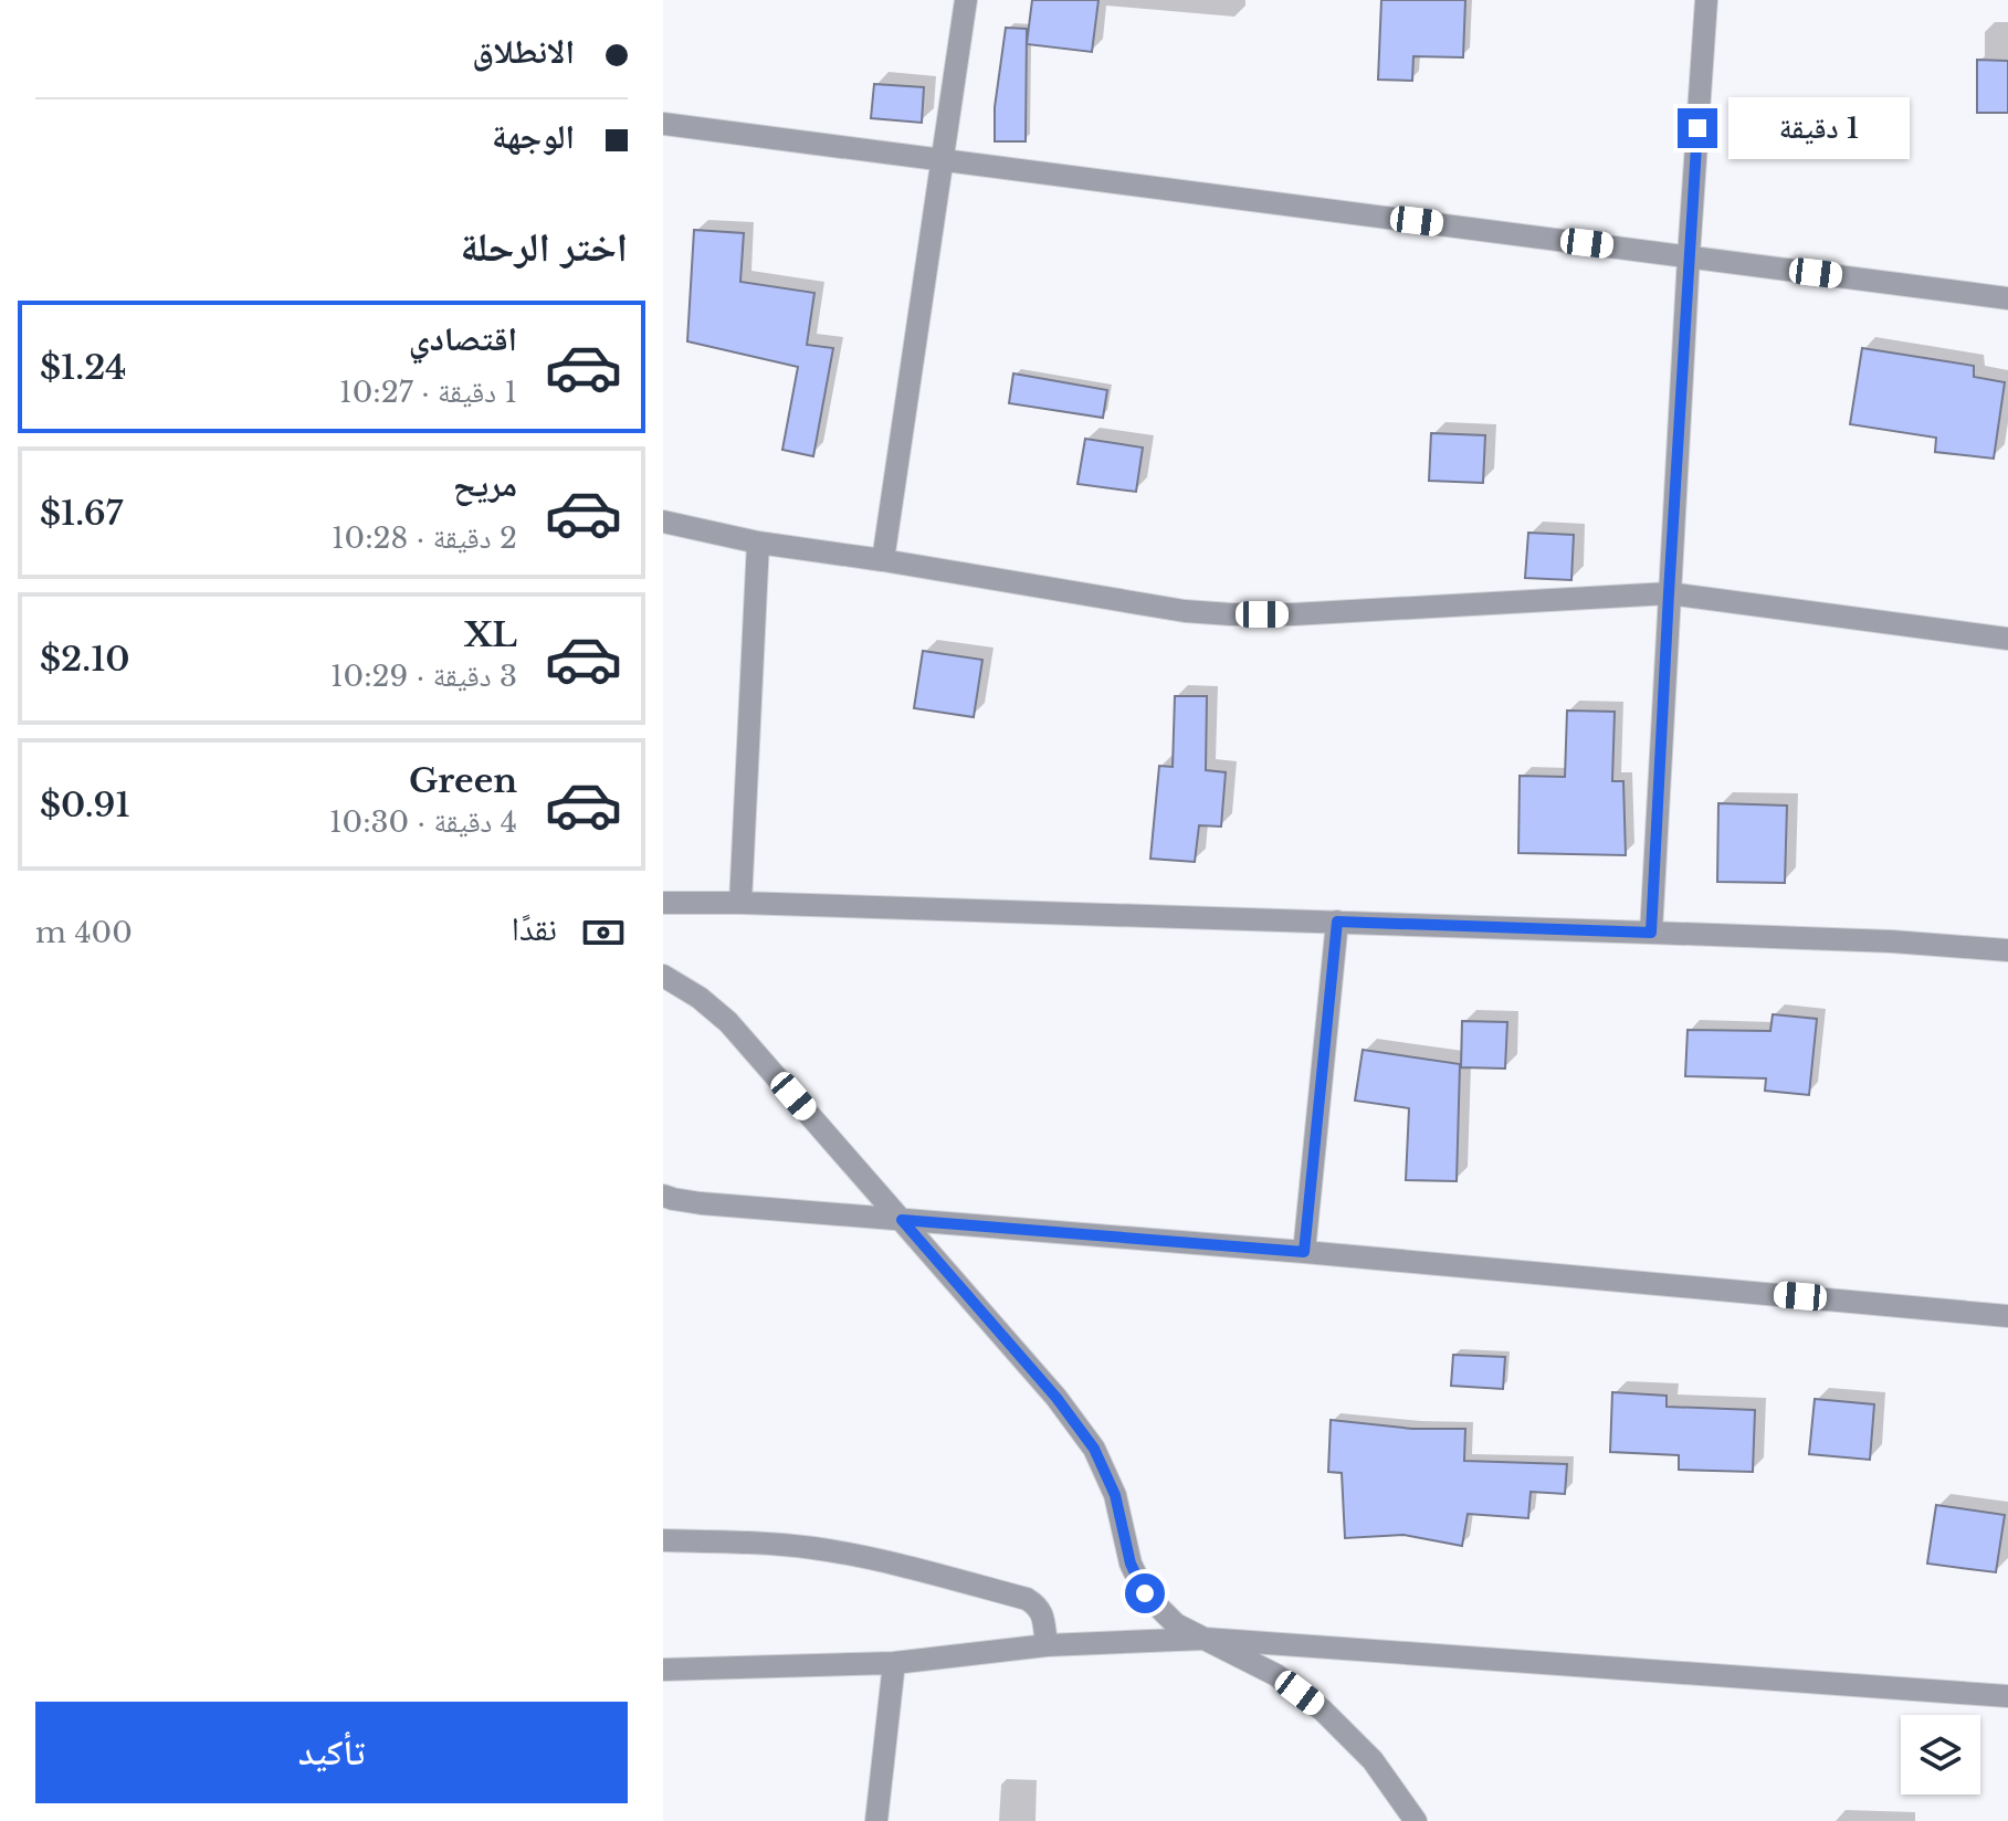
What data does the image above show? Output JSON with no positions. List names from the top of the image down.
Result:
{
  "page": {
    "banner": ["الانطلاق", "الوجهة"],
    "bubble": "1 دقيقة",
    "heading": "اختر الرحلة",
    "list": [
      {
        "name": "اقتصادي",
        "note": "1 دقيقة · 10:27",
        "value": "$1.24"
      },
      {
        "name": "مريح",
        "note": "2 دقيقة · 10:28",
        "value": "$1.67"
      },
      {
        "name": "XL",
        "note": "3 دقيقة · 10:29",
        "value": "$2.10"
      },
      {
        "name": "Green",
        "note": "4 دقيقة · 10:30",
        "value": "$0.91"
      }
    ],
    "pay": ["نقدًا", "400 m"],
    "buttons": "تأكيد"
  }
}
